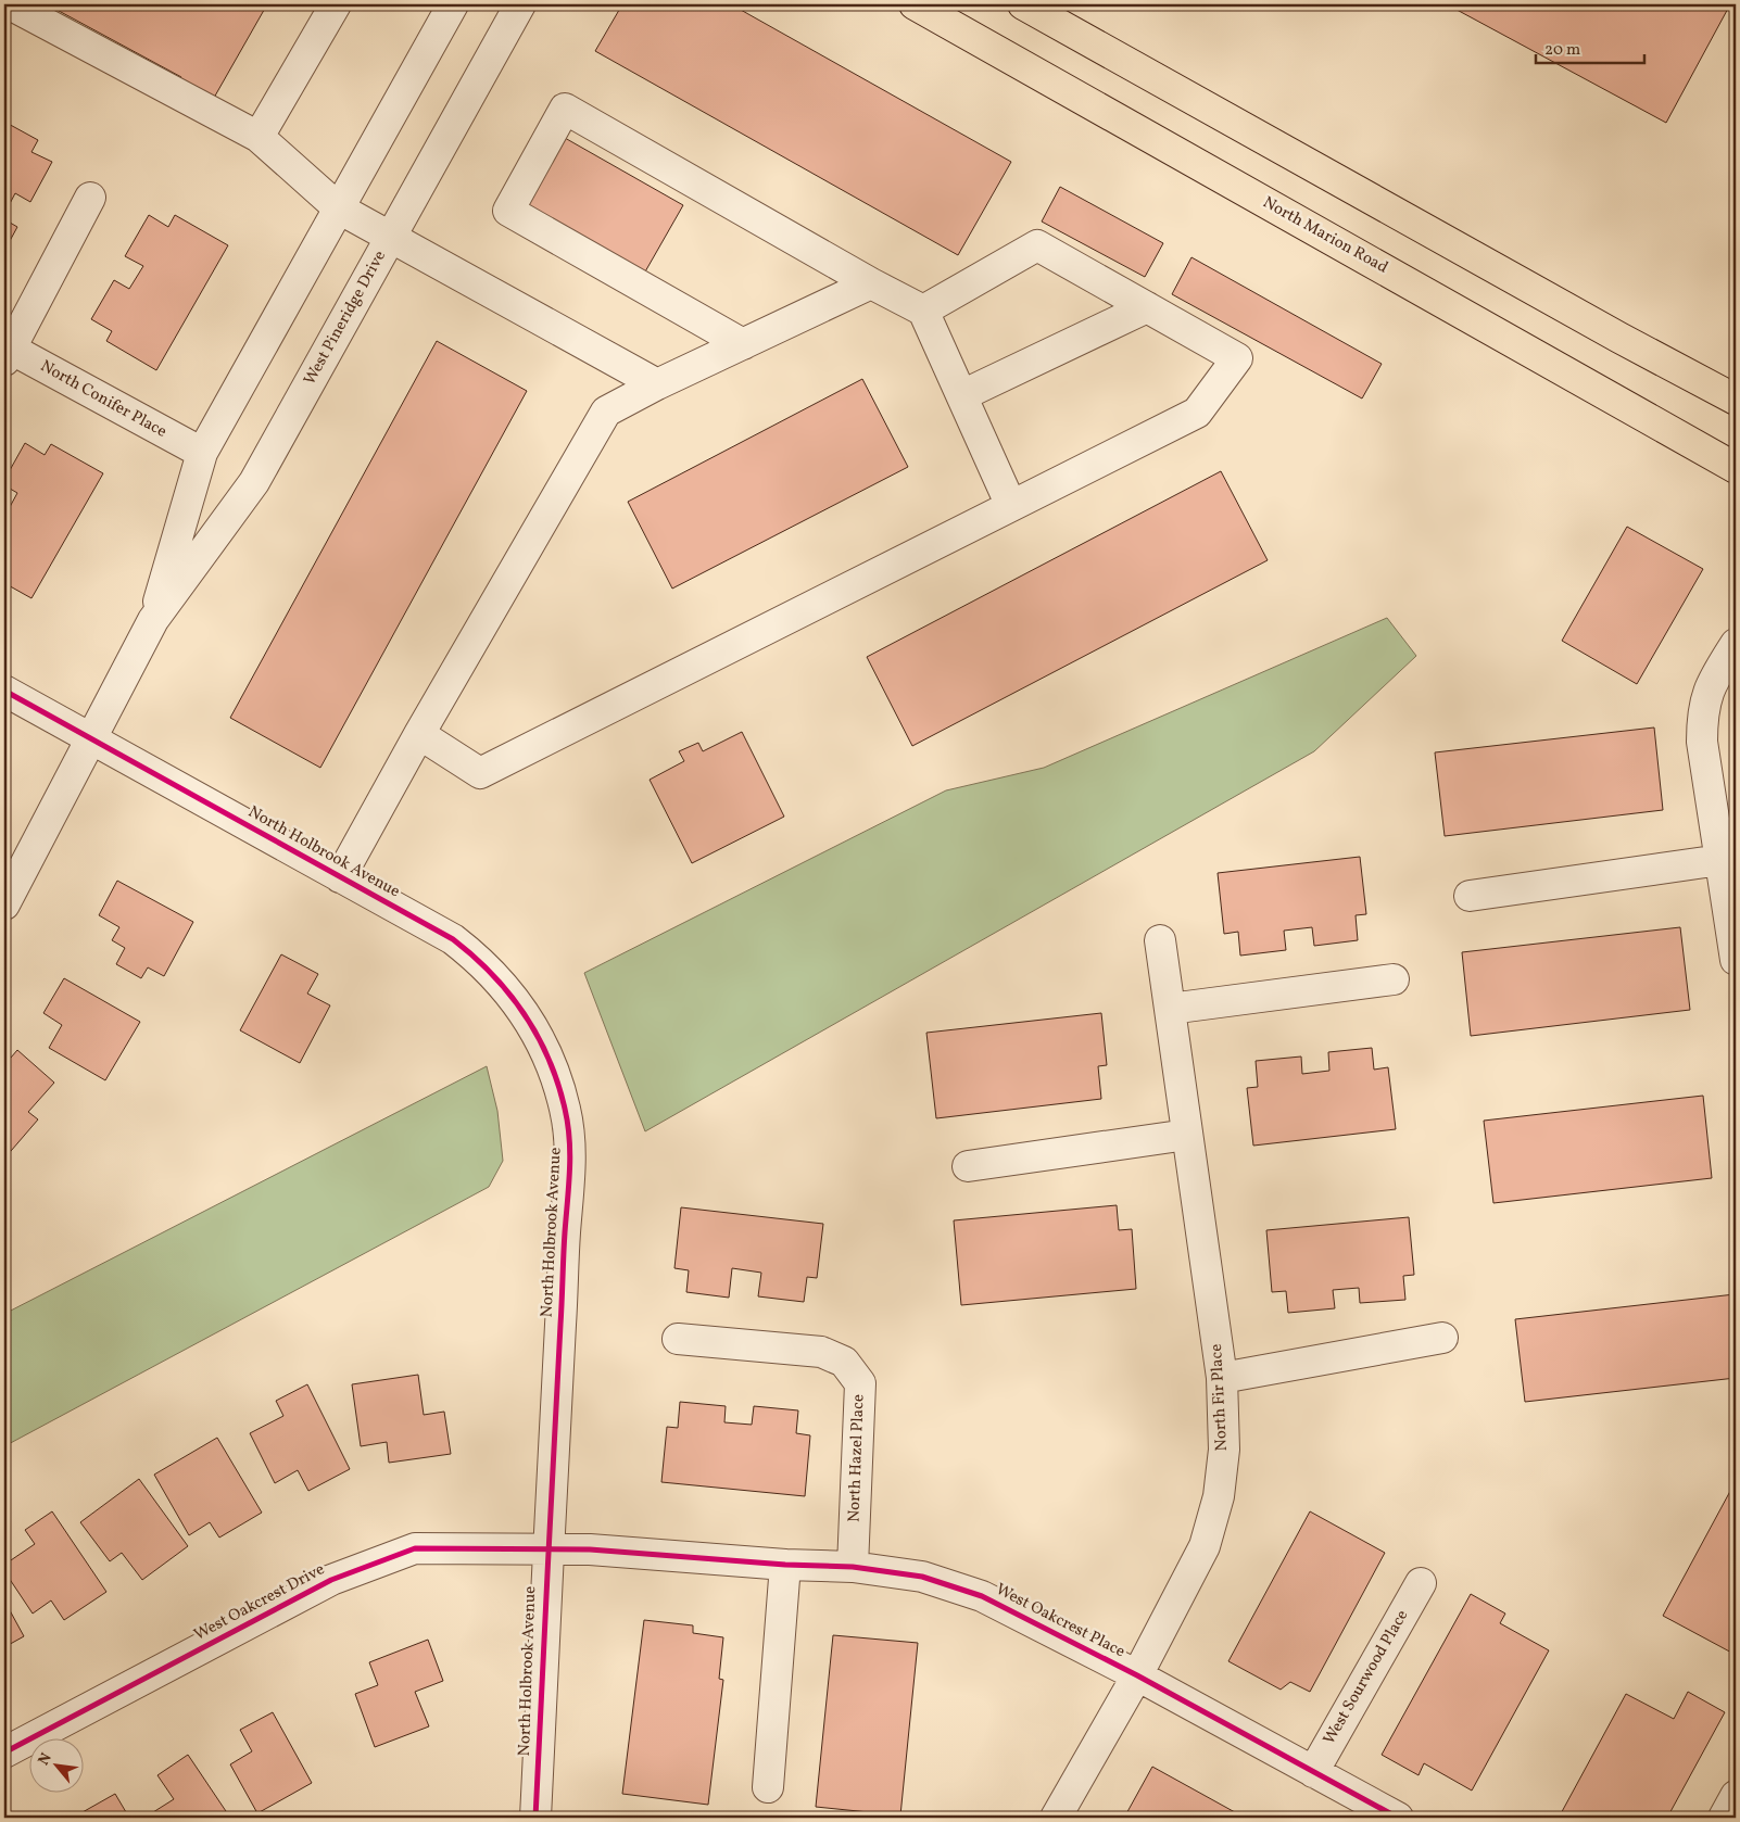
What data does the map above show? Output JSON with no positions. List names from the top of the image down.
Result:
{
  "streets": {
    "main road": ["North Marion Road"],
    "street": [
      "West Pineridge Drive",
      "North Conifer Place",
      "North Holbrook Avenue",
      "North Fir Place",
      "North Hazel Place",
      "West Oakcrest Drive",
      "West Oakcrest Place",
      "West Sourwood Place"
    ]
  },
  "crossings": [
    ["West Pineridge Drive", "North Conifer Place"],
    ["West Pineridge Drive", "North Holbrook Avenue"],
    ["North Holbrook Avenue", "West Oakcrest Drive"],
    ["North Holbrook Avenue", "West Oakcrest Place"],
    ["North Fir Place", "West Oakcrest Place"],
    ["North Hazel Place", "West Oakcrest Place"],
    ["West Oakcrest Drive", "West Oakcrest Place"],
    ["West Oakcrest Place", "West Sourwood Place"]
  ],
  "scale_bar": "20 m",
  "north": "top left"
}
